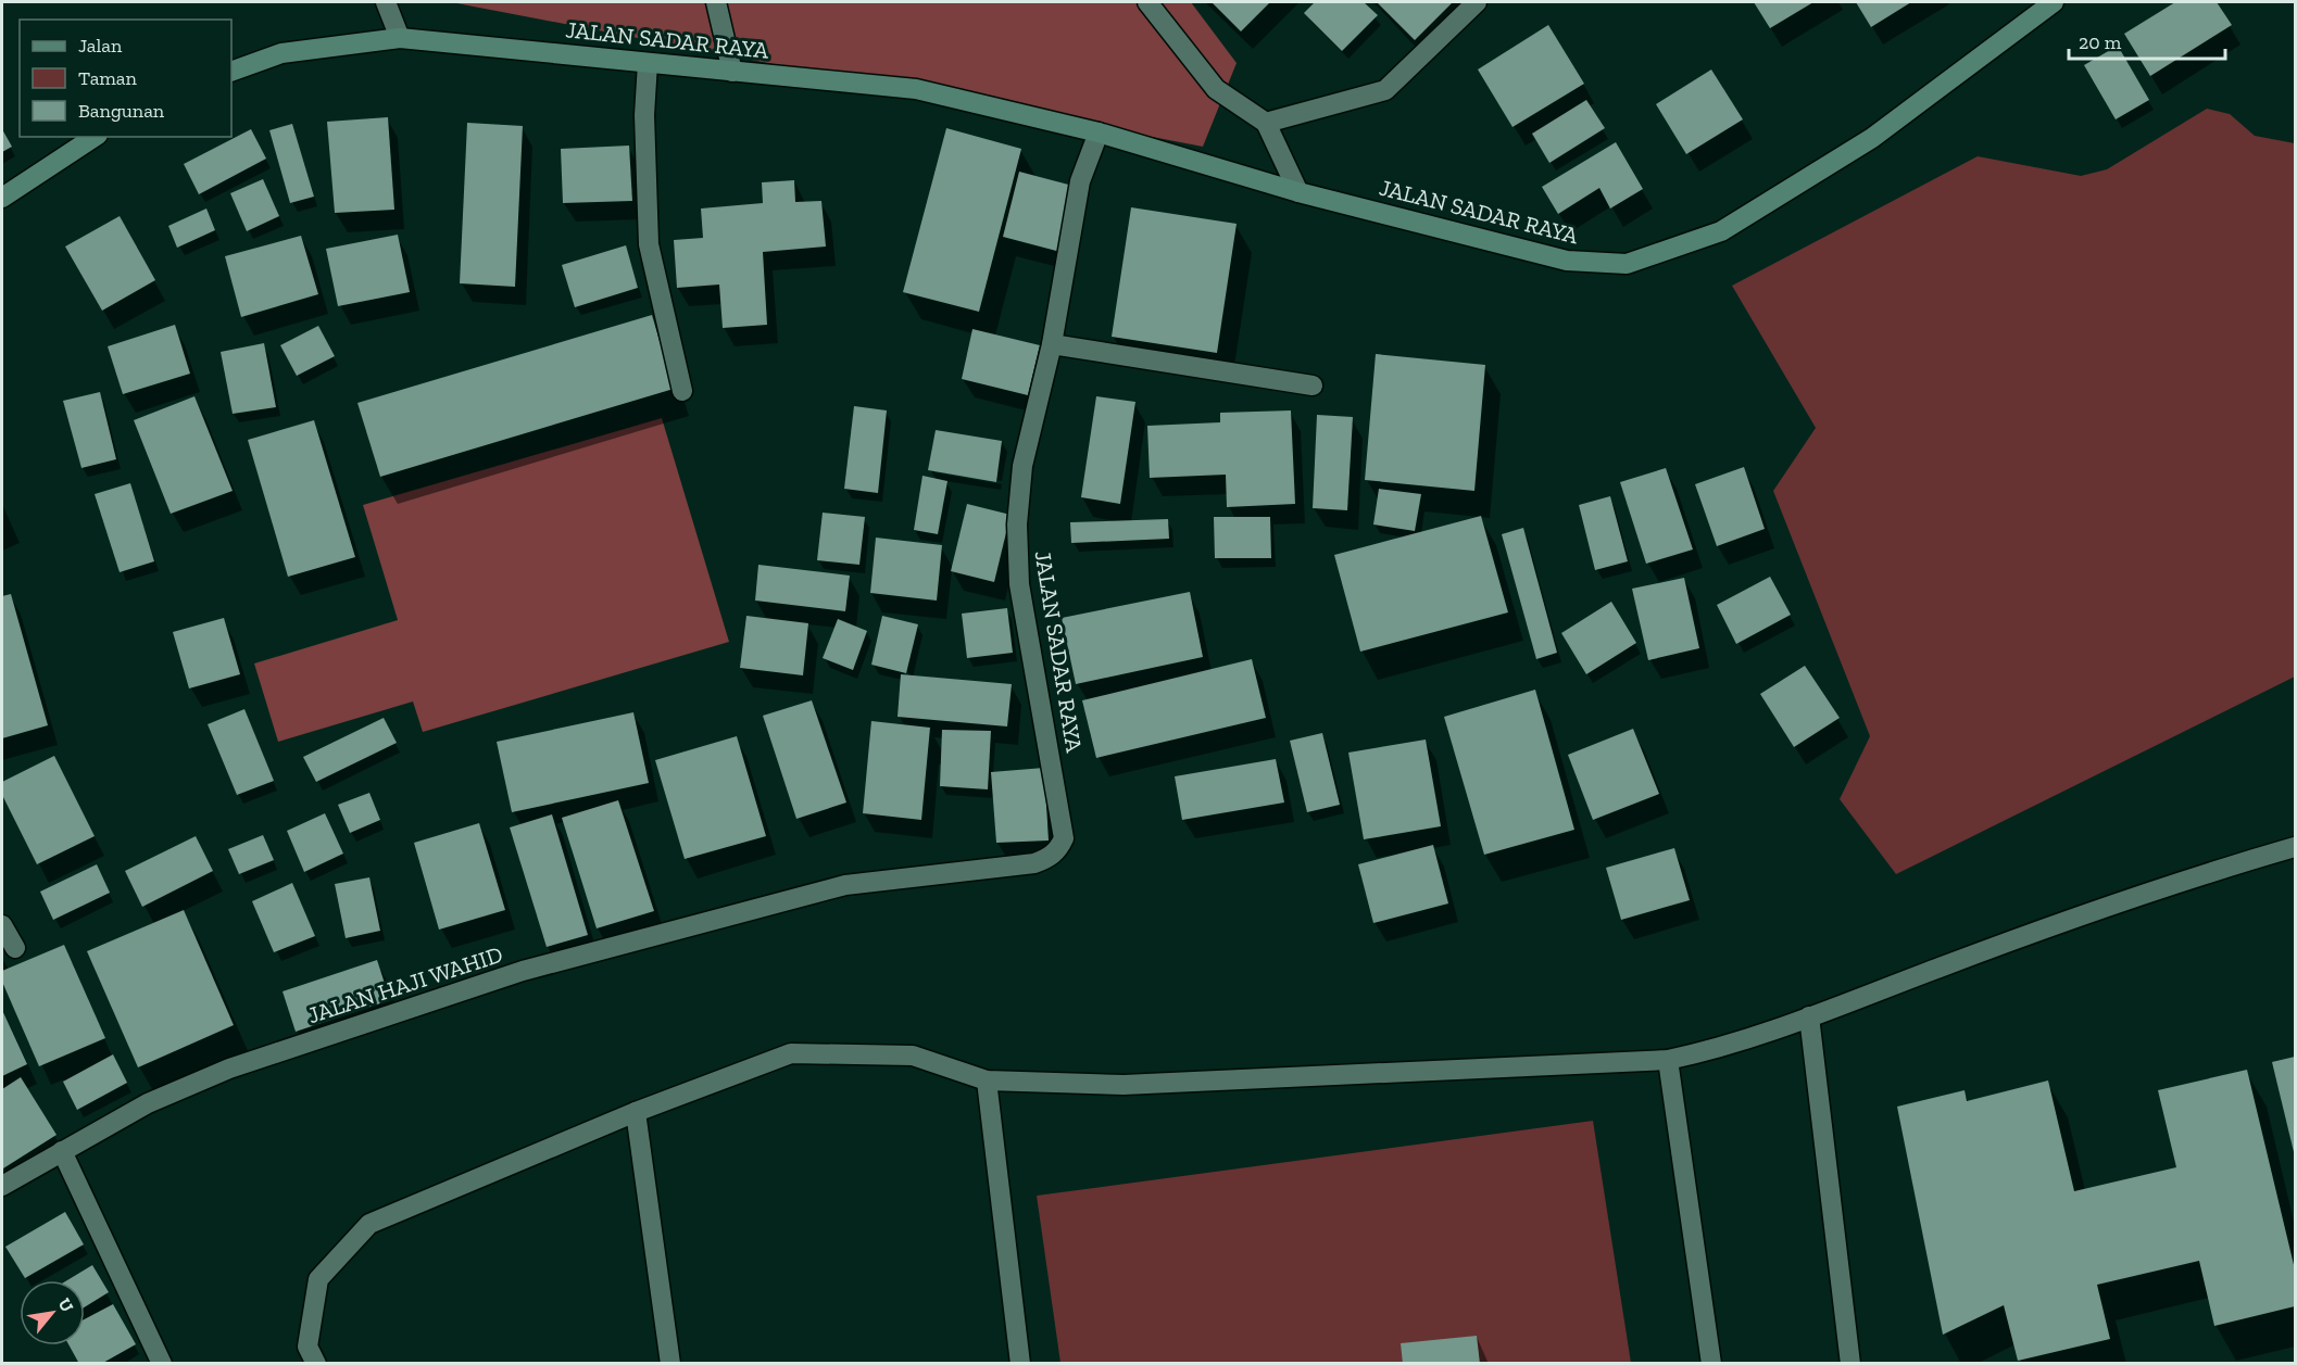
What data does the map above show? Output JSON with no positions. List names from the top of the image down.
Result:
{
  "streets": {
    "street": ["JALAN SADAR RAYA", "JALAN HAJI WAHID"]
  },
  "crossings": [
    ["JALAN SADAR RAYA", "JALAN HAJI WAHID"]
  ],
  "legend": ["Jalan", "Taman", "Bangunan"],
  "scale_bar": "20 m",
  "north": "top right"
}
